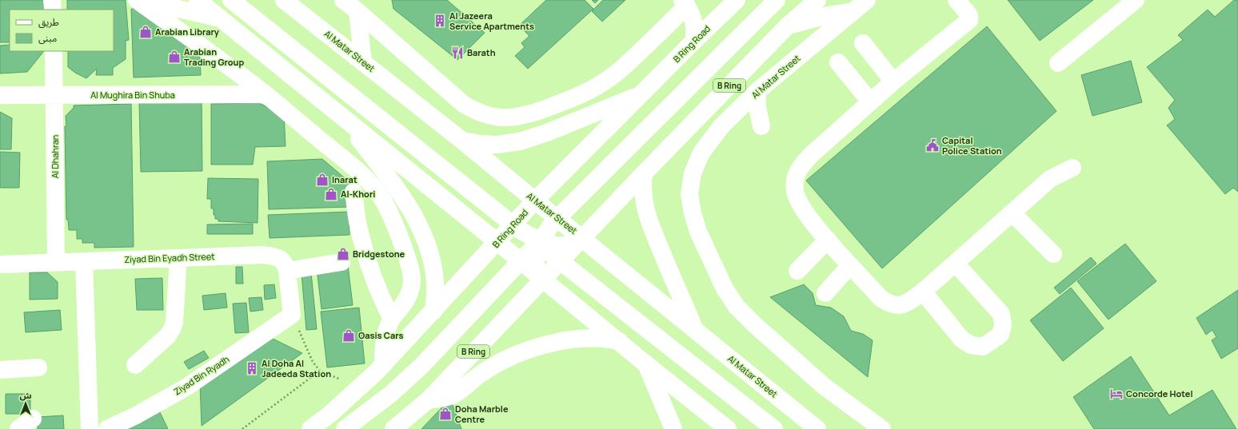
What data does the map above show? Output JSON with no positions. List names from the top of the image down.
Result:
{
  "streets": {
    "main road": [
      "B Ring Road",
      "Al Matar Street",
      "B Ring",
      "Al Mughira Bin Shuba",
      "Al Dhahran",
      "Ziyad Bin Eyadh Street",
      "Ziyad Bin Ryadh"
    ]
  },
  "crossings": [
    ["B Ring Road", "Al Matar Street"],
    ["Al Matar Street", "B Ring"],
    ["Al Mughira Bin Shuba", "Al Dhahran"],
    ["Al Dhahran", "Ziyad Bin Eyadh Street"],
    ["Ziyad Bin Eyadh Street", "Ziyad Bin Ryadh"]
  ],
  "places": {
    "building": ["Al Jazeera Service Apartments", "Al Doha Al Jadeeda Station"],
    "shop": [
      "Arabian Library",
      "Arabian Trading Group",
      "Inarat",
      "Al-Khori",
      "Bridgestone",
      "Oasis Cars",
      "Doha Marble Centre"
    ],
    "restaurant": ["Barath"],
    "public building": ["Capital Police Station"],
    "hotel": ["Concorde Hotel"]
  },
  "legend": ["طريق", "مبنى"],
  "north": "top"
}
